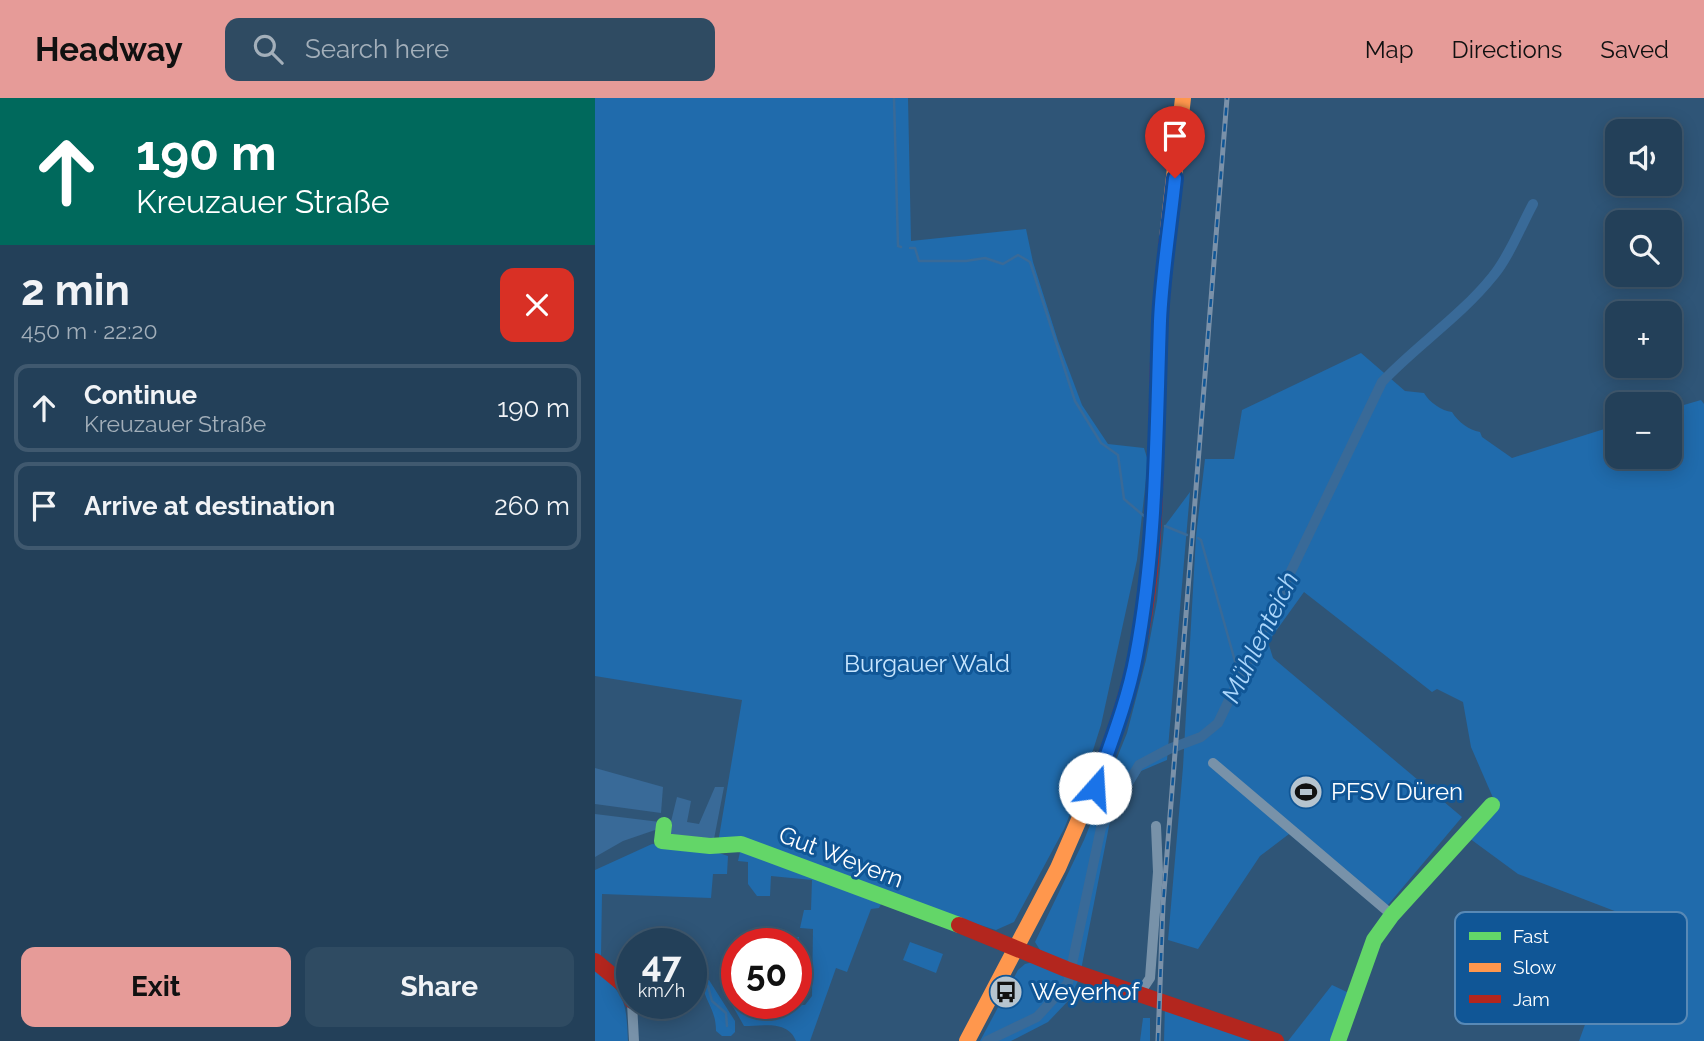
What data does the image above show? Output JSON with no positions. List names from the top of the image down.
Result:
{
  "streets": {
    "street": ["Gut Weyern"]
  },
  "water": ["Mühlenteich"],
  "parks": ["Burgauer Wald"],
  "places": {
    "sports": ["PFSV Düren"],
    "bus stop": ["Weyerhof"]
  },
  "legend": ["Fast", "Slow", "Jam"],
  "page": {
    "header": "Headway",
    "search": "Search here",
    "nav": ["Map", "Directions", "Saved"],
    "turn": ["190 m", "Kreuzauer Straße"],
    "map_buttons": ["+", "−"],
    "heading": ["2 min", "450 m · 22:20"],
    "list": [
      {
        "name": "Continue",
        "note": "Kreuzauer Straße",
        "value": "190 m"
      },
      {
        "name": "Arrive at destination",
        "value": "260 m"
      }
    ],
    "speed": "47 km/h",
    "limit": "50",
    "buttons": ["Exit", "Share"]
  }
}
